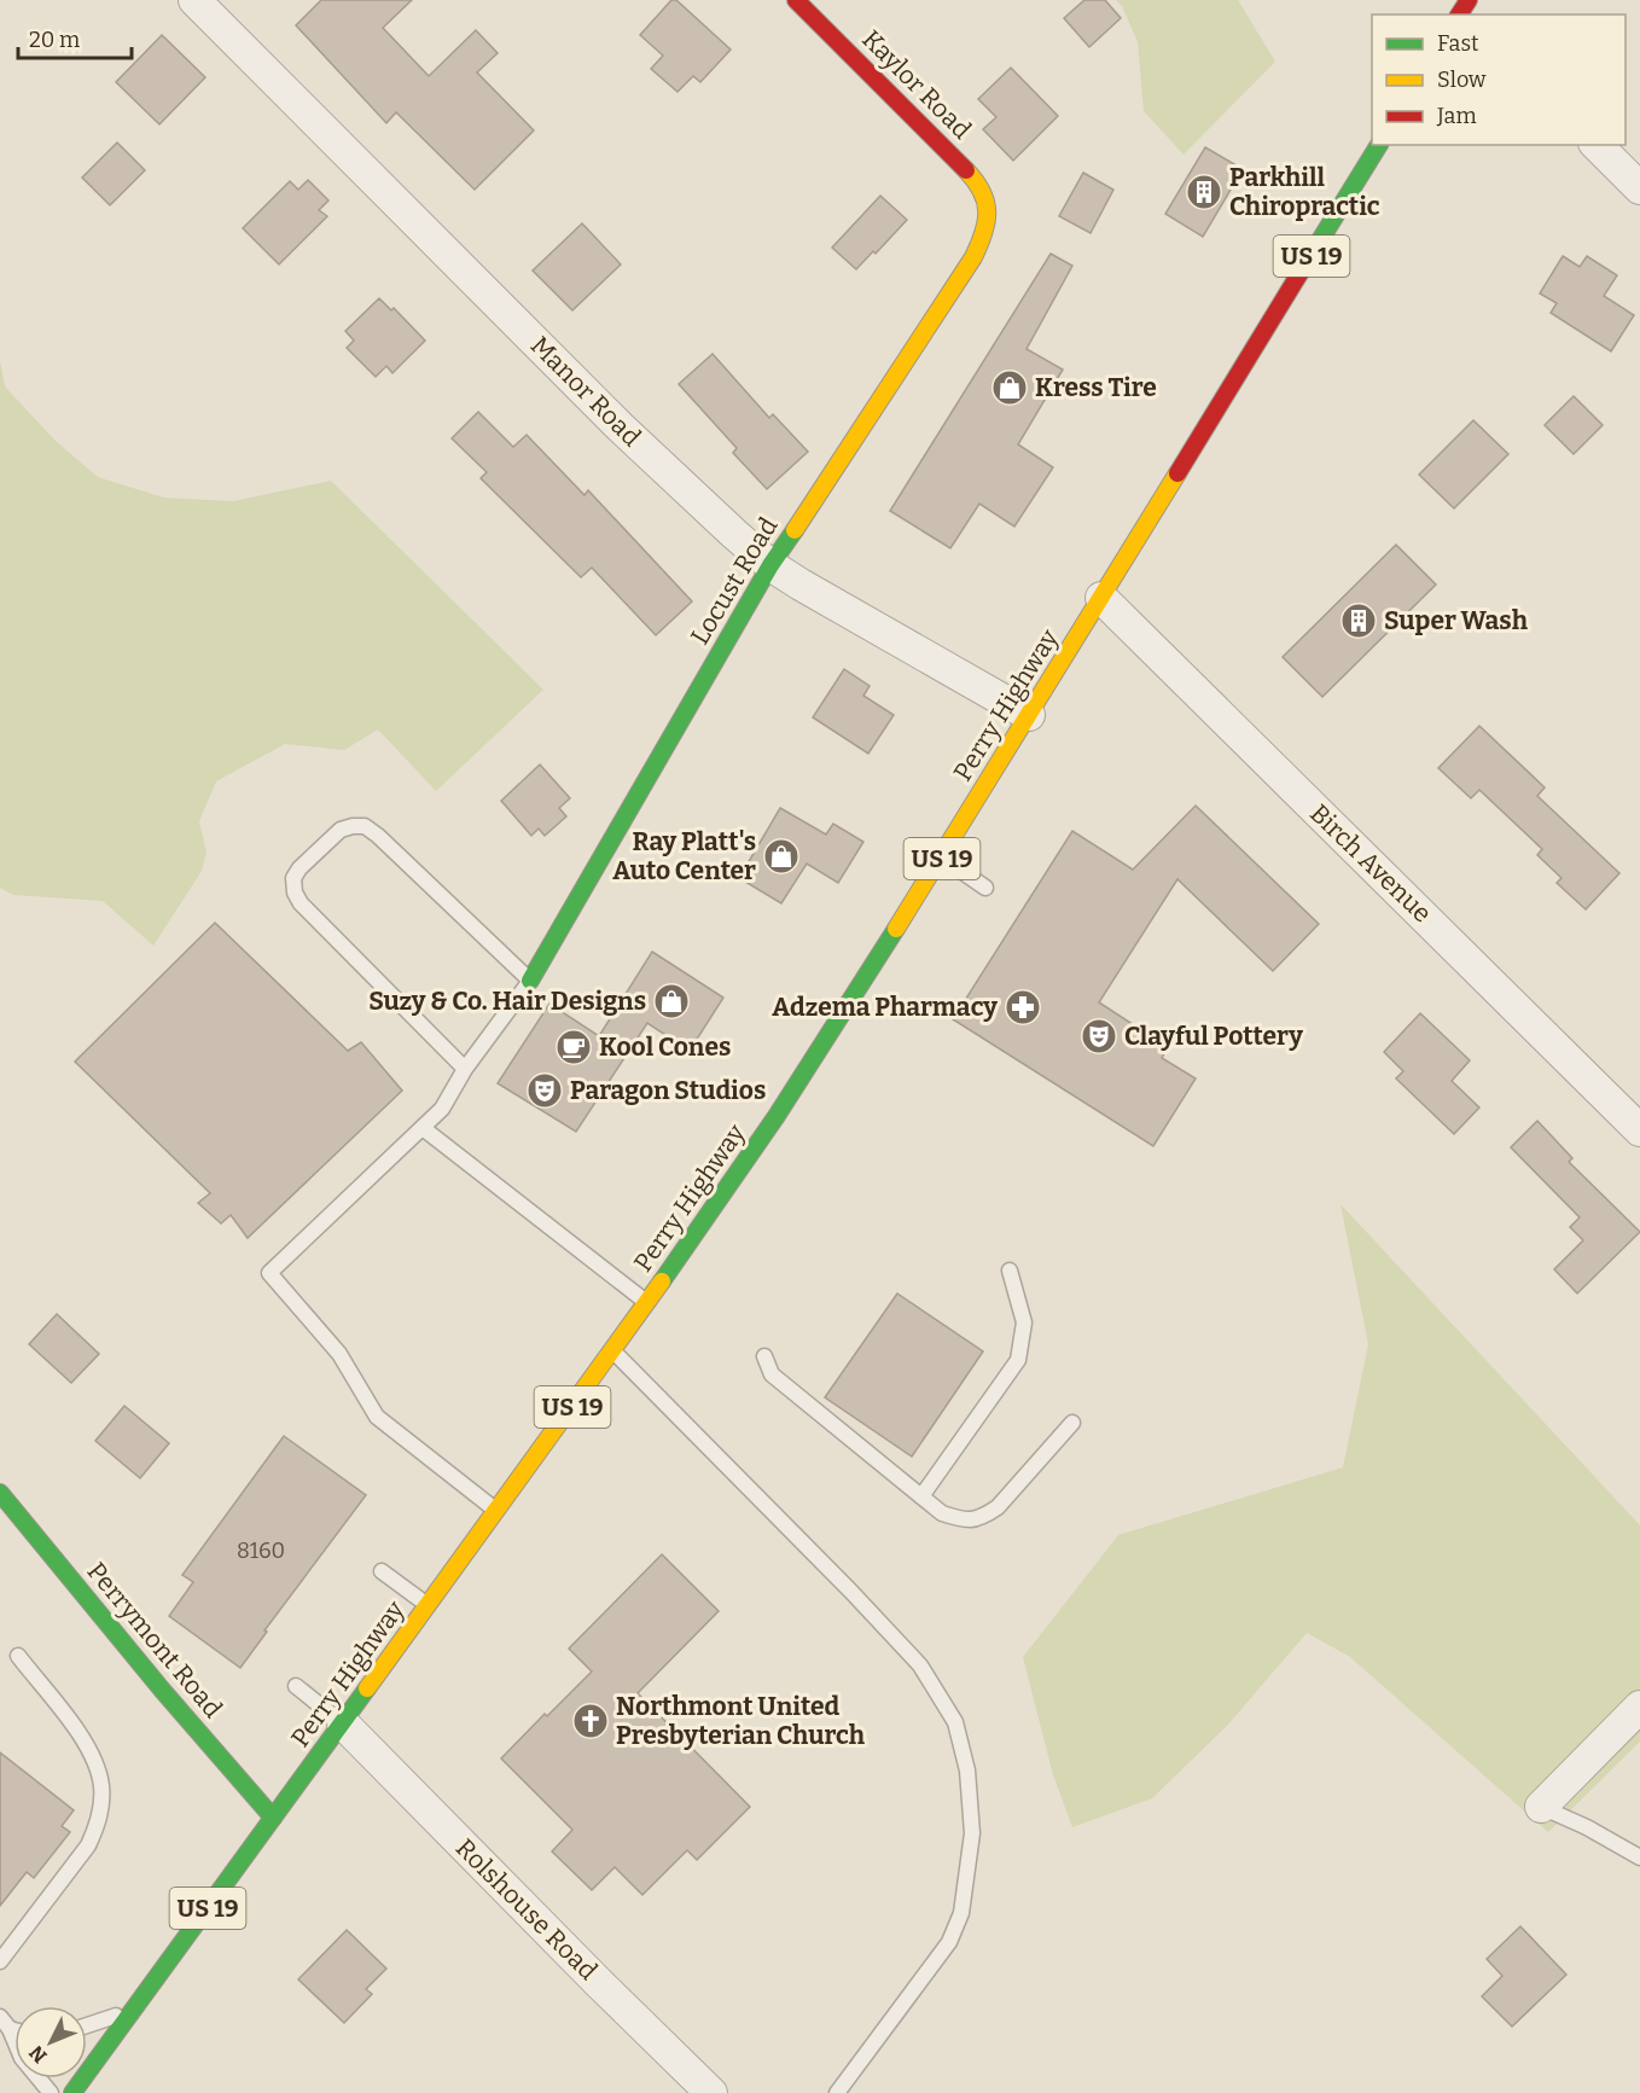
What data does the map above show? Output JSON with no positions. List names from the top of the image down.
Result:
{
  "streets": {
    "main road": [
      "Kaylor Road",
      "US 19",
      "Locust Road",
      "Perry Highway",
      "Perrymont Road"
    ],
    "street": ["Manor Road", "Birch Avenue", "Rolshouse Road"]
  },
  "crossings": [
    ["Kaylor Road", "Locust Road"],
    ["Manor Road", "Locust Road"],
    ["Manor Road", "Perry Highway"],
    ["Perry Highway", "Birch Avenue"],
    ["Perry Highway", "Perrymont Road"],
    ["Perry Highway", "Rolshouse Road"]
  ],
  "places": {
    "building": ["Parkhill Chiropractic", "Super Wash"],
    "shop": ["Kress Tire", "Ray Platt's Auto Center", "Suzy & Co. Hair Designs"],
    "pharmacy": ["Adzema Pharmacy"],
    "theatre": ["Clayful Pottery", "Paragon Studios"],
    "cafe": ["Kool Cones"],
    "church": ["Northmont United Presbyterian Church"]
  },
  "house_numbers": ["8160"],
  "legend": ["Fast", "Slow", "Jam"],
  "scale_bar": "20 m",
  "north": "bottom left"
}
